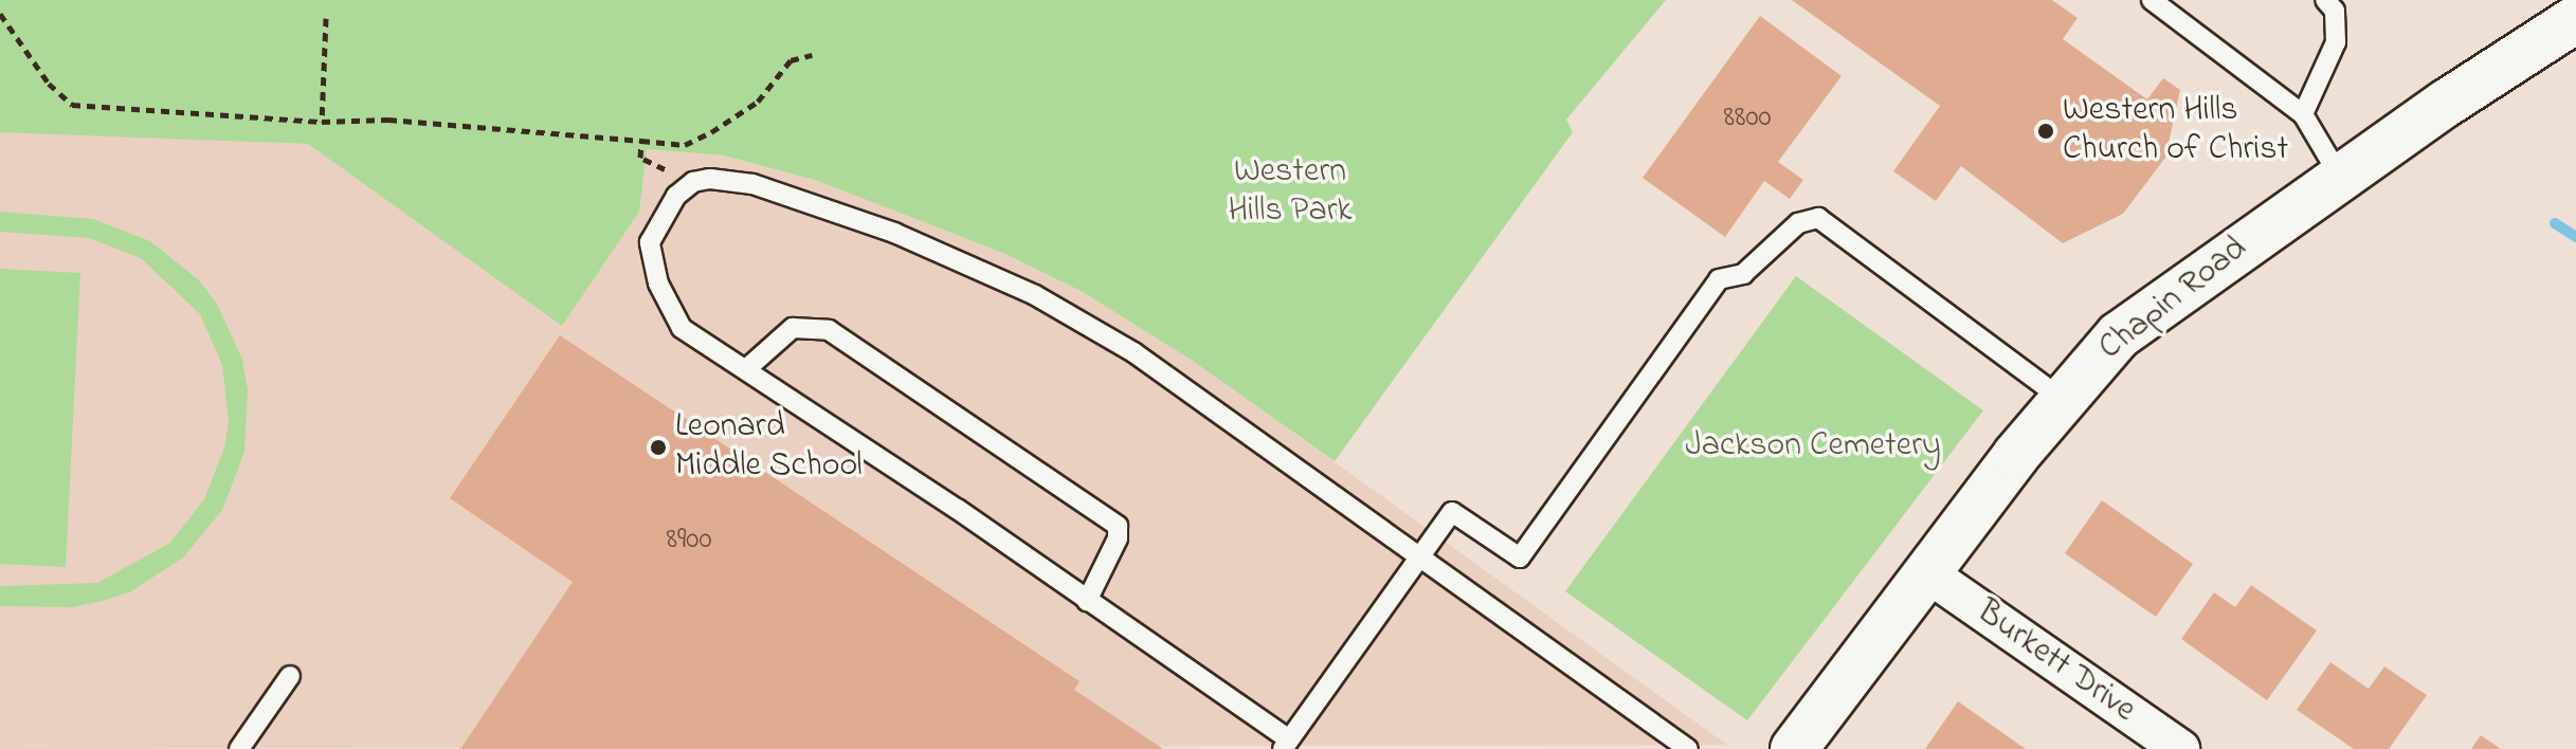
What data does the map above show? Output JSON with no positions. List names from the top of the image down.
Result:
{
  "streets": {
    "street": ["Chapin Road", "Burkett Drive"]
  },
  "crossings": [
    ["Chapin Road", "Burkett Drive"]
  ],
  "parks": ["Western Hills Park", "Jackson Cemetery"],
  "places": ["Western Hills Church of Christ", "Leonard Middle School"],
  "house_numbers": ["8800", "8900"]
}
